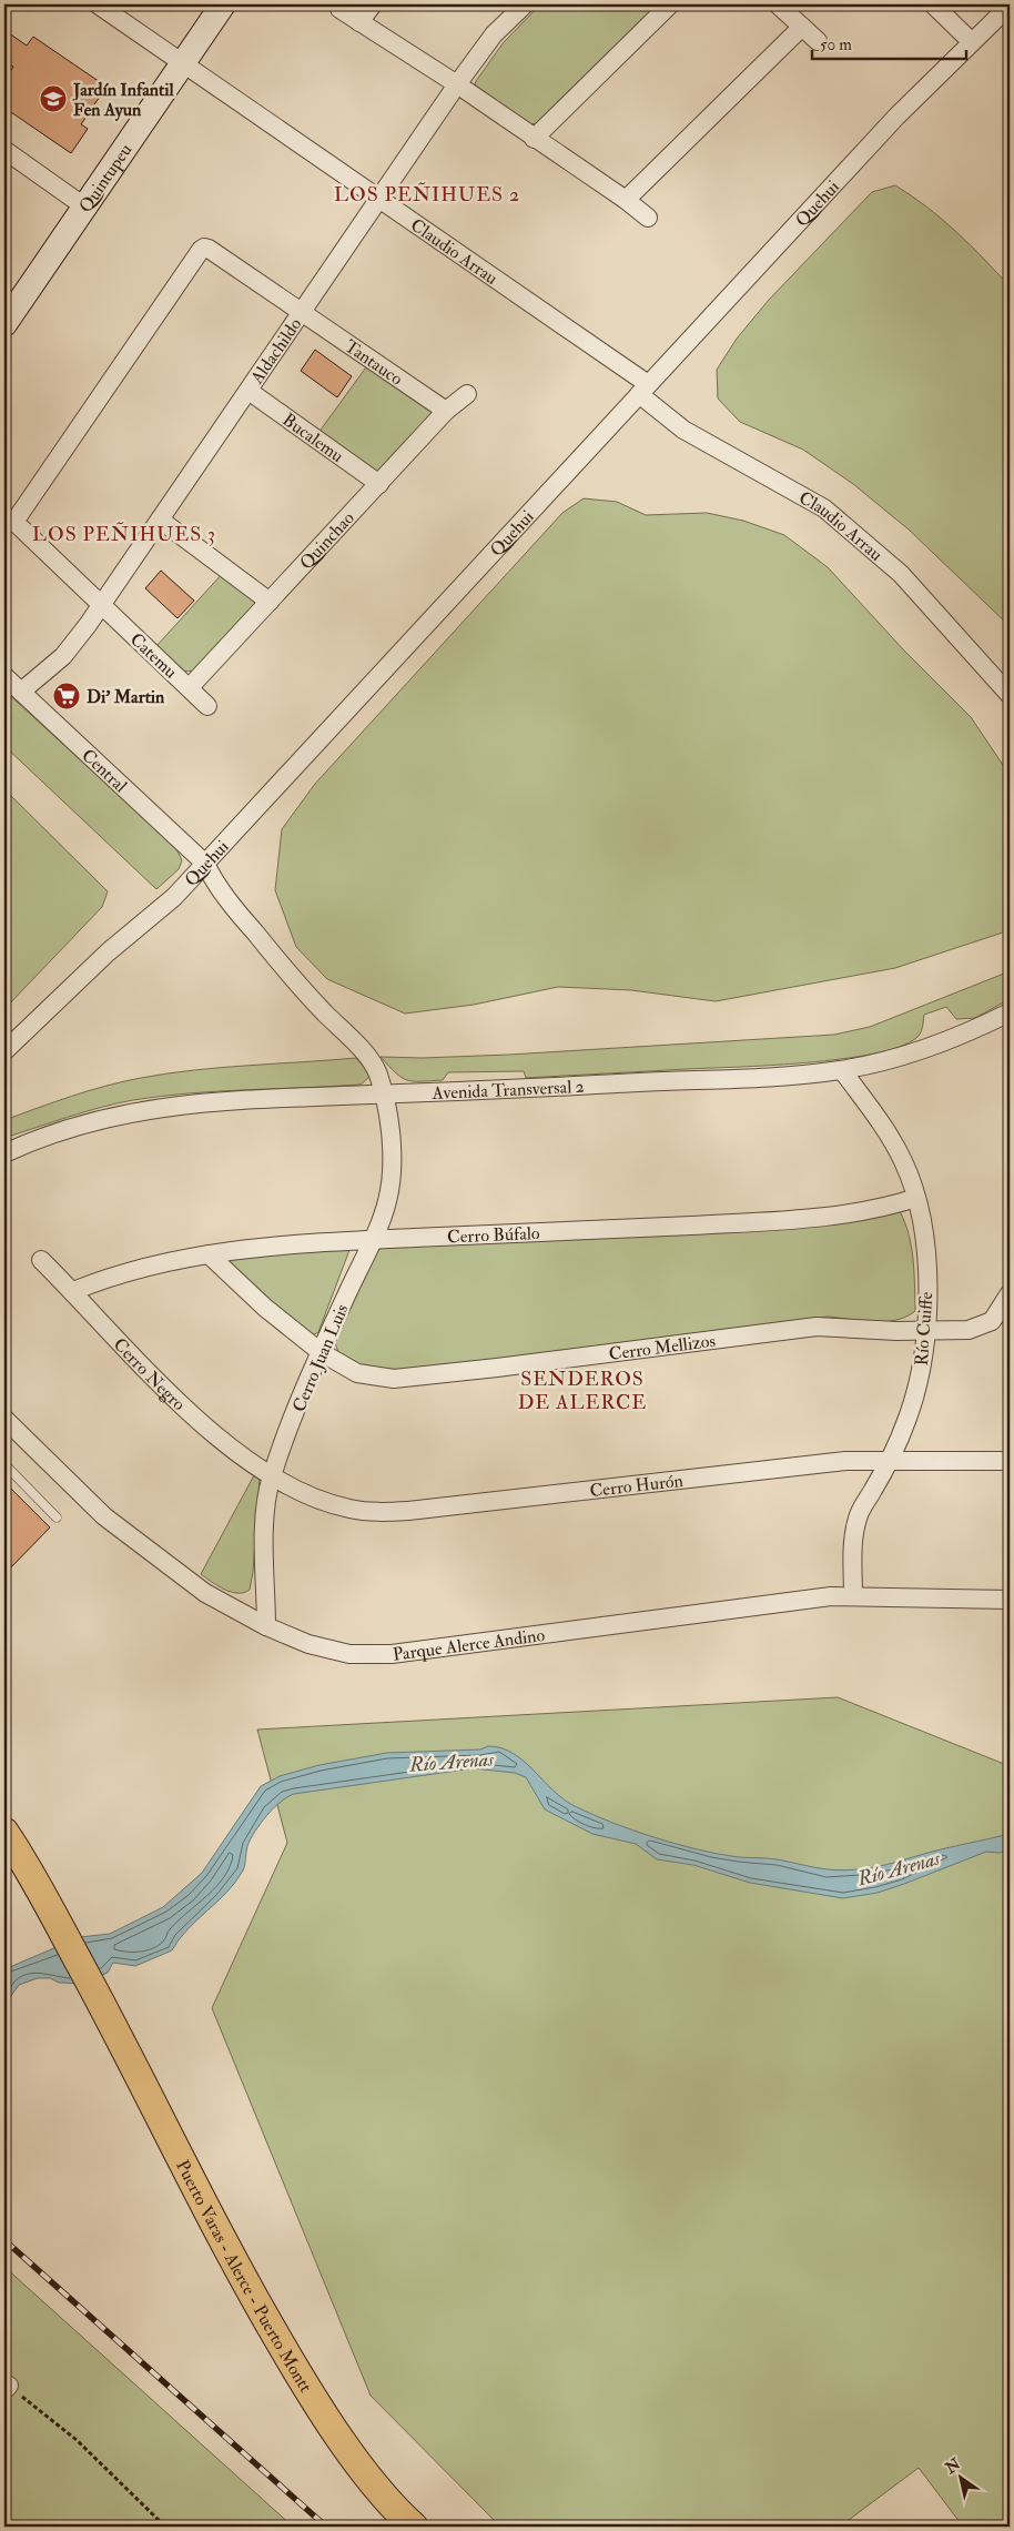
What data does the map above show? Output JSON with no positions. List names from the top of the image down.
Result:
{
  "streets": {
    "main road": ["Puerto Varas - Alerce - Puerto Montt"],
    "street": [
      "Quintupeu",
      "Quehui",
      "Claudio Arrau",
      "Aldachildo",
      "Tantauco",
      "Bucalemu",
      "Quinchao",
      "Catemu",
      "Central",
      "Avenida Transversal 2",
      "Cerro Búfalo",
      "Río Cuiffe",
      "Cerro Mellizos",
      "Cerro Juan Luis",
      "Cerro Negro",
      "Cerro Hurón",
      "Parque Alerce Andino"
    ]
  },
  "crossings": [
    ["Quintupeu", "Claudio Arrau"],
    ["Quehui", "Claudio Arrau"],
    ["Quehui", "Central"],
    ["Claudio Arrau", "Aldachildo"],
    ["Aldachildo", "Tantauco"],
    ["Aldachildo", "Bucalemu"],
    ["Aldachildo", "Catemu"],
    ["Aldachildo", "Central"],
    ["Tantauco", "Quinchao"],
    ["Tantauco", "Catemu"],
    ["Bucalemu", "Quinchao"],
    ["Quinchao", "Catemu"],
    ["Central", "Avenida Transversal 2"],
    ["Central", "Cerro Juan Luis"],
    ["Avenida Transversal 2", "Río Cuiffe"],
    ["Avenida Transversal 2", "Cerro Juan Luis"],
    ["Cerro Búfalo", "Río Cuiffe"],
    ["Cerro Búfalo", "Cerro Mellizos"],
    ["Cerro Búfalo", "Cerro Juan Luis"],
    ["Cerro Búfalo", "Cerro Negro"],
    ["Río Cuiffe", "Cerro Mellizos"],
    ["Río Cuiffe", "Cerro Hurón"],
    ["Río Cuiffe", "Parque Alerce Andino"],
    ["Cerro Mellizos", "Cerro Juan Luis"],
    ["Cerro Juan Luis", "Cerro Negro"],
    ["Cerro Juan Luis", "Cerro Hurón"],
    ["Cerro Juan Luis", "Parque Alerce Andino"],
    ["Cerro Negro", "Cerro Hurón"]
  ],
  "districts": ["LOS PEÑIHUES 2", "LOS PEÑIHUES 3", "SENDEROS DE ALERCE"],
  "water": ["Río Arenas"],
  "places": {
    "school or university": ["Jardín Infantil Fen Ayun"],
    "supermarket": ["Di' Martin"]
  },
  "scale_bar": "50 m",
  "north": "top left"
}
